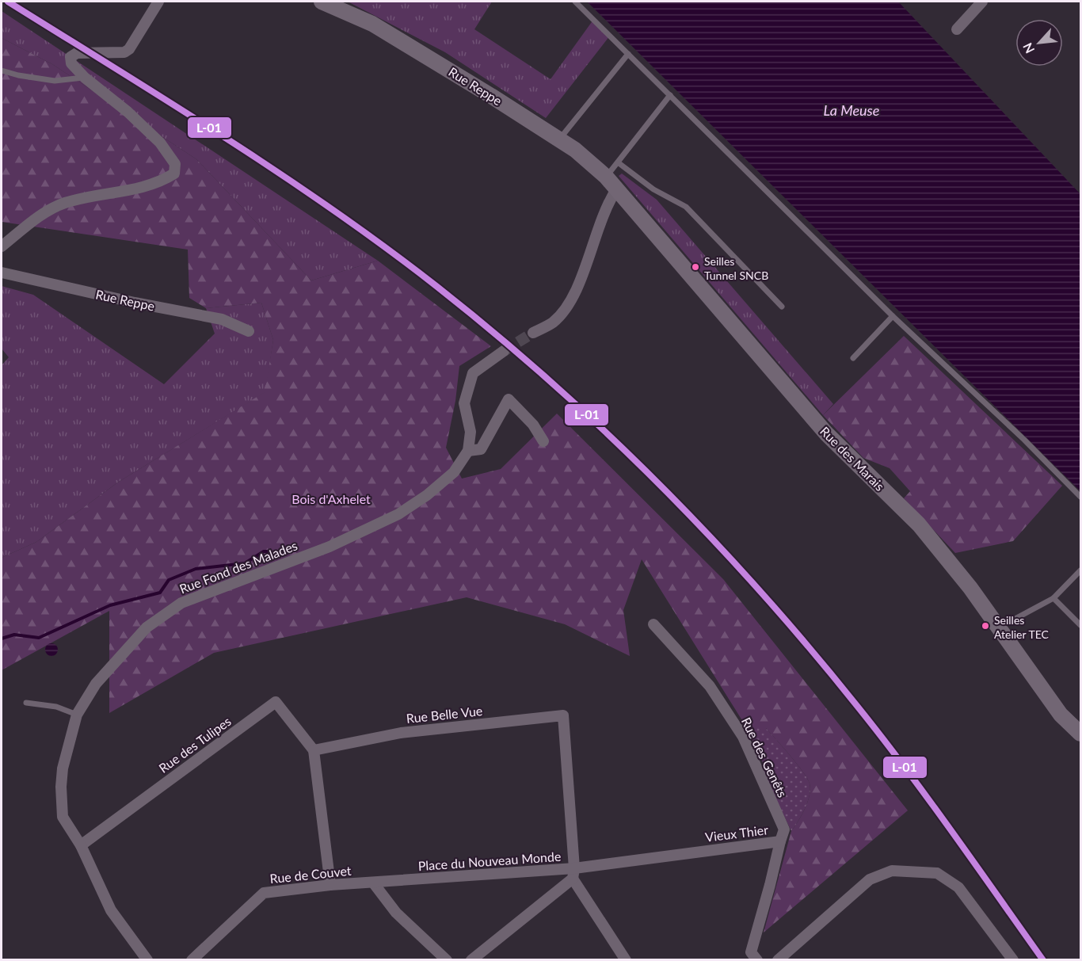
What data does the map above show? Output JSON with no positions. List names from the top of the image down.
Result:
{
  "streets": {
    "main road": ["Rue Reppe", "Rue des Marais"],
    "street": [
      "Rue Fond des Malades",
      "Rue Belle Vue",
      "Rue des Tulipes",
      "Rue des Genêts",
      "Vieux Thier",
      "Place du Nouveau Monde",
      "Rue de Couvet"
    ]
  },
  "crossings": [
    ["Rue Reppe", "Rue des Marais"],
    ["Rue Fond des Malades", "Rue des Tulipes"],
    ["Rue Belle Vue", "Rue des Tulipes"],
    ["Rue Belle Vue", "Vieux Thier"],
    ["Rue Belle Vue", "Place du Nouveau Monde"],
    ["Rue des Genêts", "Vieux Thier"],
    ["Vieux Thier", "Place du Nouveau Monde"],
    ["Place du Nouveau Monde", "Rue de Couvet"]
  ],
  "water": ["La Meuse"],
  "parks": ["Bois d'Axhelet"],
  "places": ["Seilles Tunnel SNCB", "Seilles Atelier TEC"],
  "lines": ["transit line L-01"],
  "north": "bottom left"
}
